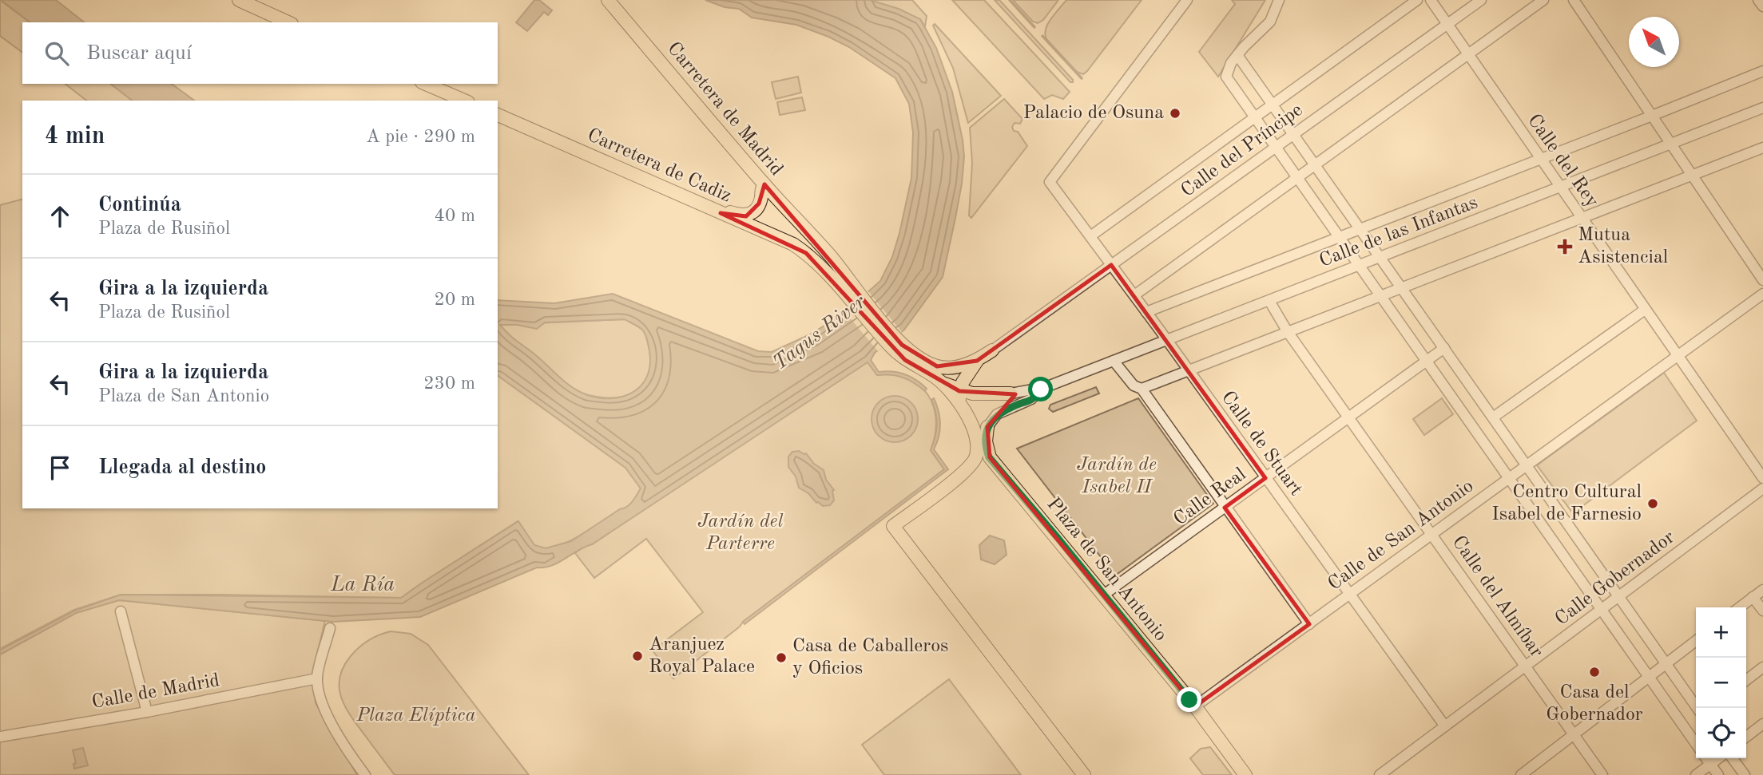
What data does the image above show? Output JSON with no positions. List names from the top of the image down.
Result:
{
  "streets": {
    "main road": ["Carretera de Madrid", "Carretera de Cadiz", "Plaza de San Antonio"],
    "street": [
      "Calle del Príncipe",
      "Calle del Rey",
      "Calle de las Infantas",
      "Calle de Stuart",
      "Calle Real",
      "Calle de San Antonio",
      "Calle Gobernador",
      "Calle del Almíbar",
      "Calle de Madrid"
    ]
  },
  "crossings": [
    ["Carretera de Madrid", "Carretera de Cadiz"],
    ["Calle del Príncipe", "Calle del Rey"],
    ["Calle del Príncipe", "Calle de Stuart"],
    ["Calle del Rey", "Calle de las Infantas"],
    ["Calle del Rey", "Calle de San Antonio"],
    ["Calle de las Infantas", "Calle de Stuart"],
    ["Calle de las Infantas", "Calle del Almíbar"],
    ["Calle de Stuart", "Calle Real"],
    ["Calle de Stuart", "Calle de San Antonio"],
    ["Calle de Stuart", "Calle Gobernador"],
    ["Calle Real", "Plaza de San Antonio"],
    ["Calle Real", "Calle del Almíbar"],
    ["Calle de San Antonio", "Plaza de San Antonio"],
    ["Calle de San Antonio", "Calle del Almíbar"],
    ["Calle Gobernador", "Calle del Almíbar"]
  ],
  "water": ["Tagus River", "La Ría"],
  "parks": ["Jardín de Isabel II", "Jardín del Parterre", "Plaza Elíptica"],
  "places": {
    "other": [
      "Palacio de Osuna",
      "Centro Cultural Isabel de Farnesio",
      "Aranjuez Royal Palace",
      "Casa de Caballeros y Oficios",
      "Casa del Gobernador"
    ],
    "health": ["Mutua Asistencial"]
  },
  "north": "top left",
  "page": {
    "search": "Buscar aquí",
    "heading": ["4 min", "A pie · 290 m"],
    "list": [
      ["Continúa", "Plaza de Rusiñol", "40 m"],
      ["Gira a la izquierda", "Plaza de Rusiñol", "20 m"],
      ["Gira a la izquierda", "Plaza de San Antonio", "230 m"],
      "Llegada al destino"
    ],
    "map_buttons": ["+", "−"]
  }
}
